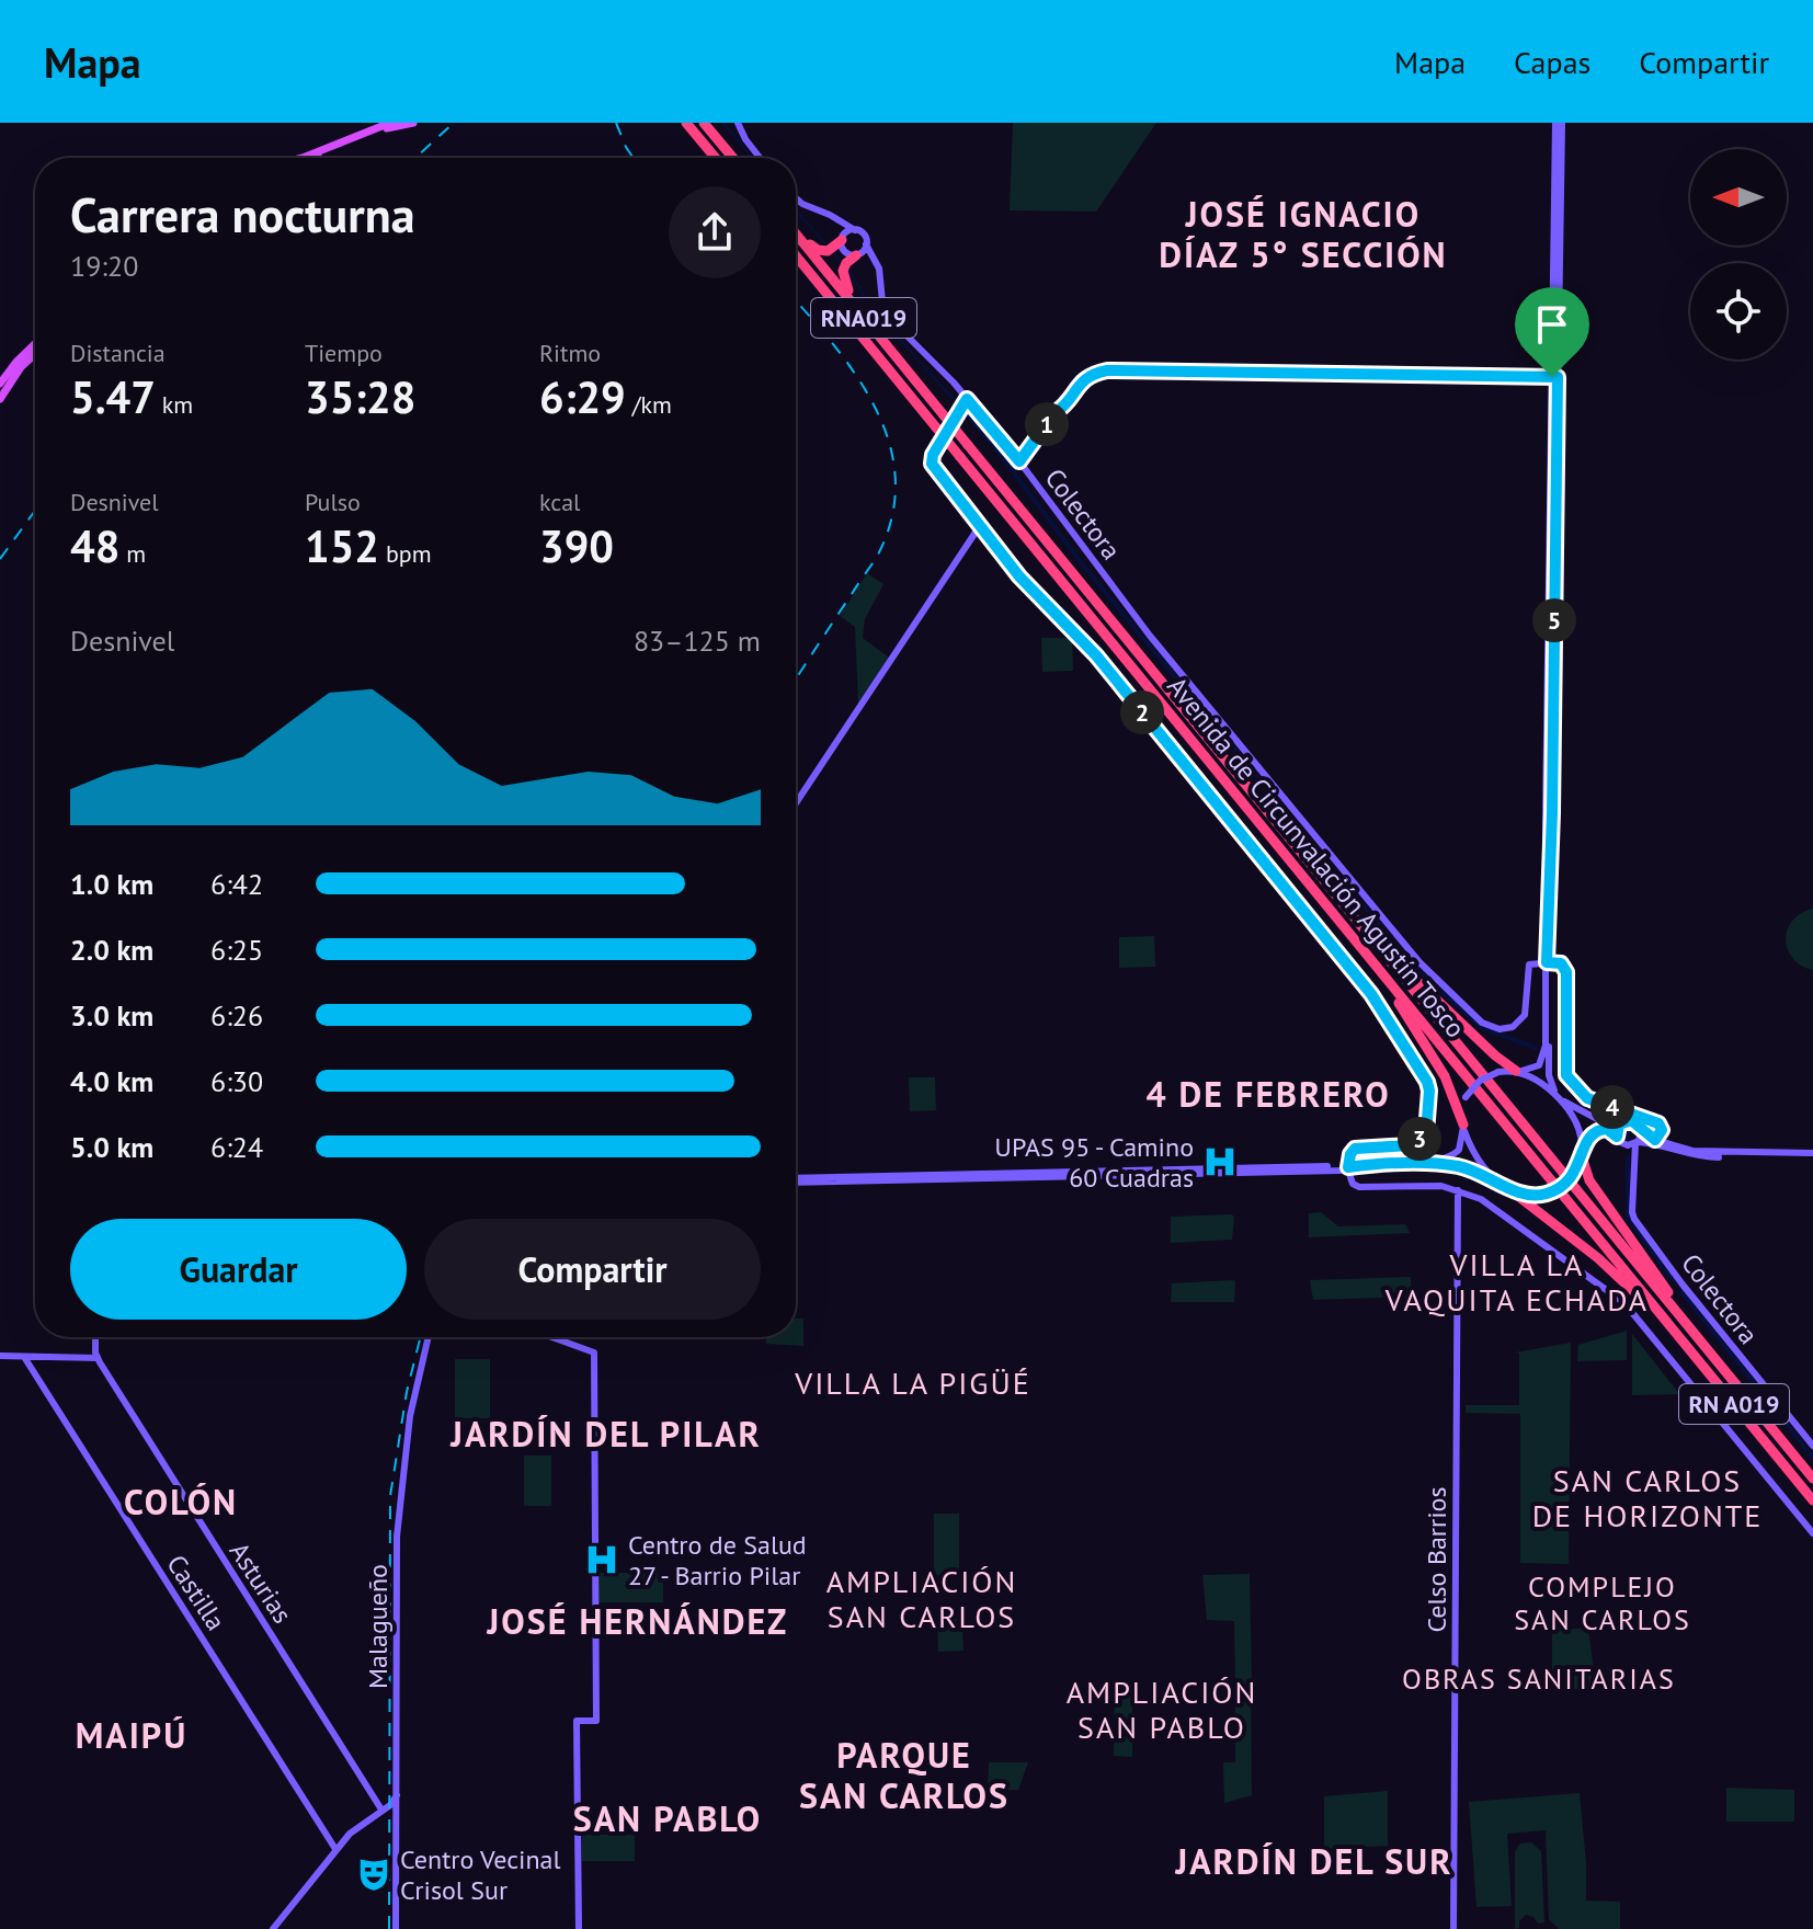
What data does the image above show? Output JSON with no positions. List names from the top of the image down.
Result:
{
  "streets": {
    "highway": ["RNA019", "Avenida de Circunvalación Agustín Tosco", "RN A019"],
    "main road": [
      "Colectora",
      "Celso Barrios",
      "Asturias",
      "Castilla",
      "Malagueño"
    ]
  },
  "crossings": [
    ["Avenida de Circunvalación Agustín Tosco", "RN A019"]
  ],
  "districts": [
    "JOSÉ IGNACIO DÍAZ 5° SECCIÓN",
    "4 DE FEBRERO",
    "VILLA LA VAQUITA ECHADA",
    "VILLA LA PIGÜÉ",
    "JARDÍN DEL PILAR",
    "SAN CARLOS DE HORIZONTE",
    "COLÓN",
    "AMPLIACIÓN SAN CARLOS",
    "COMPLEJO SAN CARLOS",
    "JOSÉ HERNÁNDEZ",
    "OBRAS SANITARIAS",
    "AMPLIACIÓN SAN PABLO",
    "MAIPÚ",
    "PARQUE SAN CARLOS",
    "SAN PABLO",
    "JARDÍN DEL SUR"
  ],
  "places": {
    "hospital": ["UPAS 95 - Camino 60 Cuadras", "Centro de Salud 27 - Barrio Pilar"],
    "theatre": ["Centro Vecinal Crisol Sur"]
  },
  "north": "left",
  "page": {
    "header": "Mapa",
    "nav": ["Mapa", "Capas", "Compartir"],
    "heading": ["Carrera nocturna", "19:20"],
    "stats": [
      ["Distancia", "5.47 km"],
      ["Tiempo", "35:28"],
      ["Ritmo", "6:29 /km"],
      ["Desnivel", "48 m"],
      ["Pulso", "152 bpm"],
      ["kcal", "390"]
    ],
    "pins": [
      "1",
      "5",
      "2",
      "4",
      "3"
    ],
    "chart": ["Desnivel", "83–125 m"],
    "list": [
      {
        "name": "1.0 km",
        "note": "6:42"
      },
      {
        "name": "2.0 km",
        "note": "6:25"
      },
      {
        "name": "3.0 km",
        "note": "6:26"
      },
      {
        "name": "4.0 km",
        "note": "6:30"
      },
      {
        "name": "5.0 km",
        "note": "6:24"
      }
    ],
    "buttons": ["Guardar", "Compartir"]
  }
}
